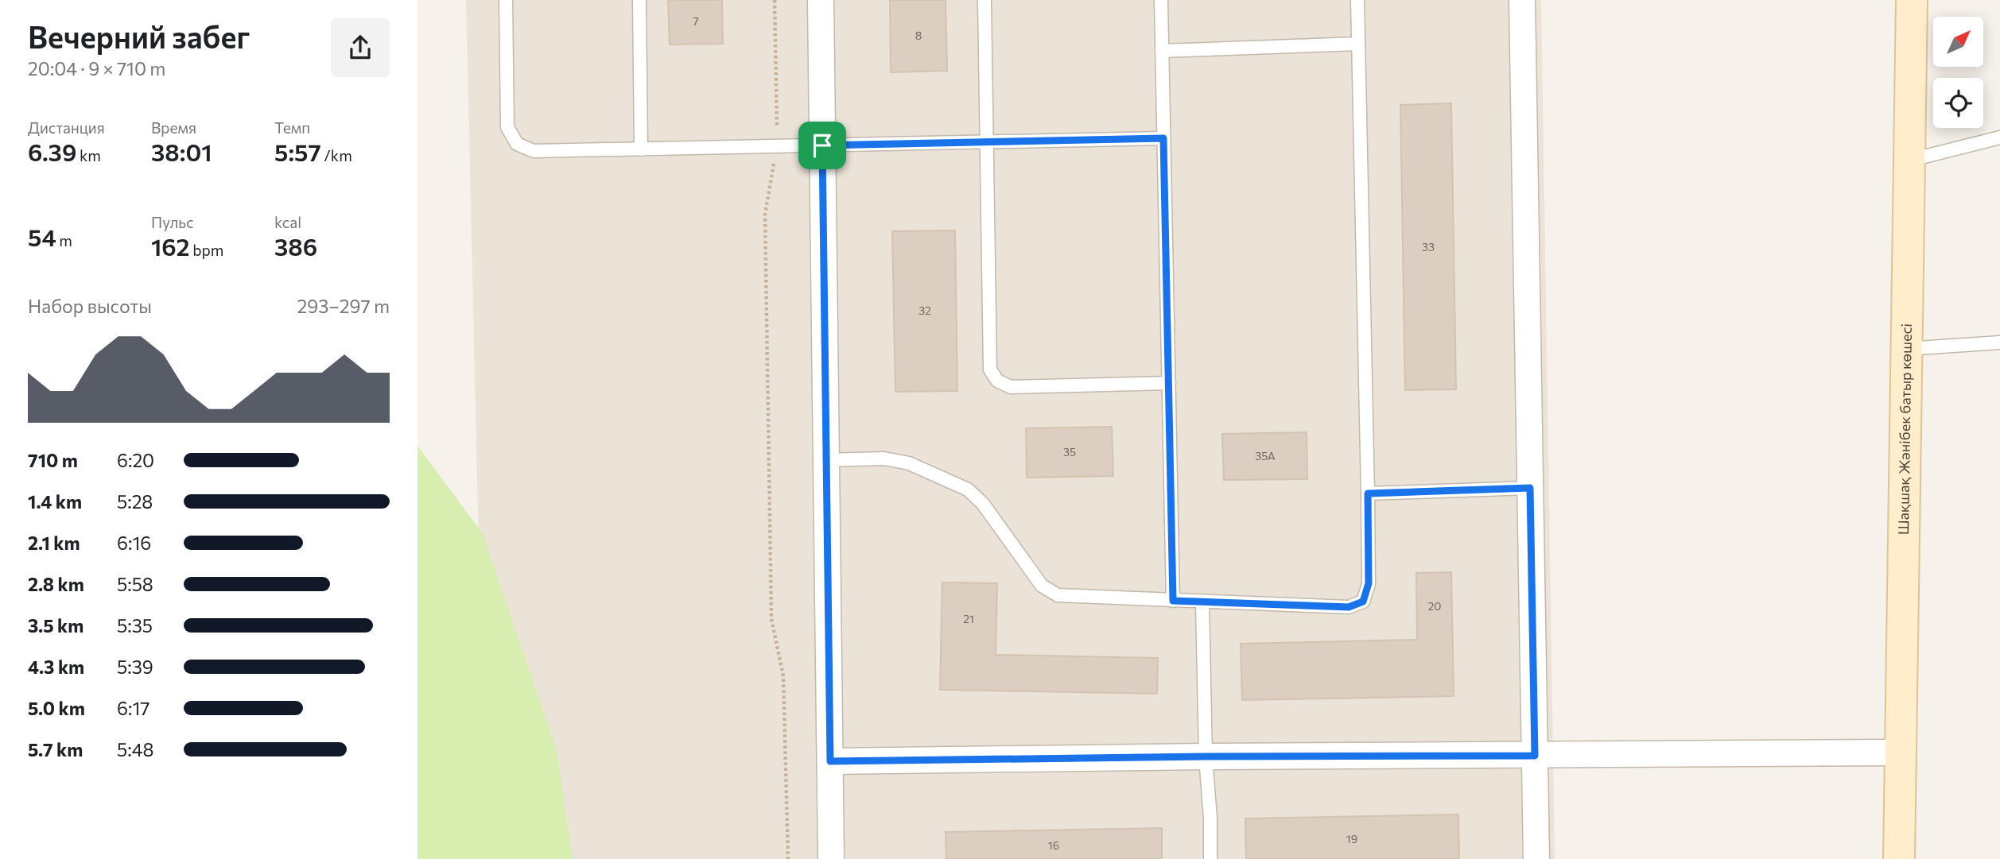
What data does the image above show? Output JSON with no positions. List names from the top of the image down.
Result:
{
  "streets": {
    "main road": ["Шақшақ Жәнібек батыр көшесі"]
  },
  "house_numbers": [
    "7",
    "8",
    "33",
    "32",
    "35",
    "35А",
    "20",
    "21",
    "19",
    "16"
  ],
  "north": "top right",
  "page": {
    "heading": ["Вечерний забег", "20:04 · 9 × 710 m"],
    "stats": [
      ["Дистанция", "6.39 km"],
      ["Время", "38:01"],
      ["Темп", "5:57 /km"],
      ["54 m"],
      ["Пульс", "162 bpm"],
      ["kcal", "386"]
    ],
    "chart": ["Набор высоты", "293–297 m"],
    "list": [
      {
        "name": "710 m",
        "note": "6:20"
      },
      {
        "name": "1.4 km",
        "note": "5:28"
      },
      {
        "name": "2.1 km",
        "note": "6:16"
      },
      {
        "name": "2.8 km",
        "note": "5:58"
      },
      {
        "name": "3.5 km",
        "note": "5:35"
      },
      {
        "name": "4.3 km",
        "note": "5:39"
      },
      {
        "name": "5.0 km",
        "note": "6:17"
      },
      {
        "name": "5.7 km",
        "note": "5:48"
      }
    ]
  }
}
